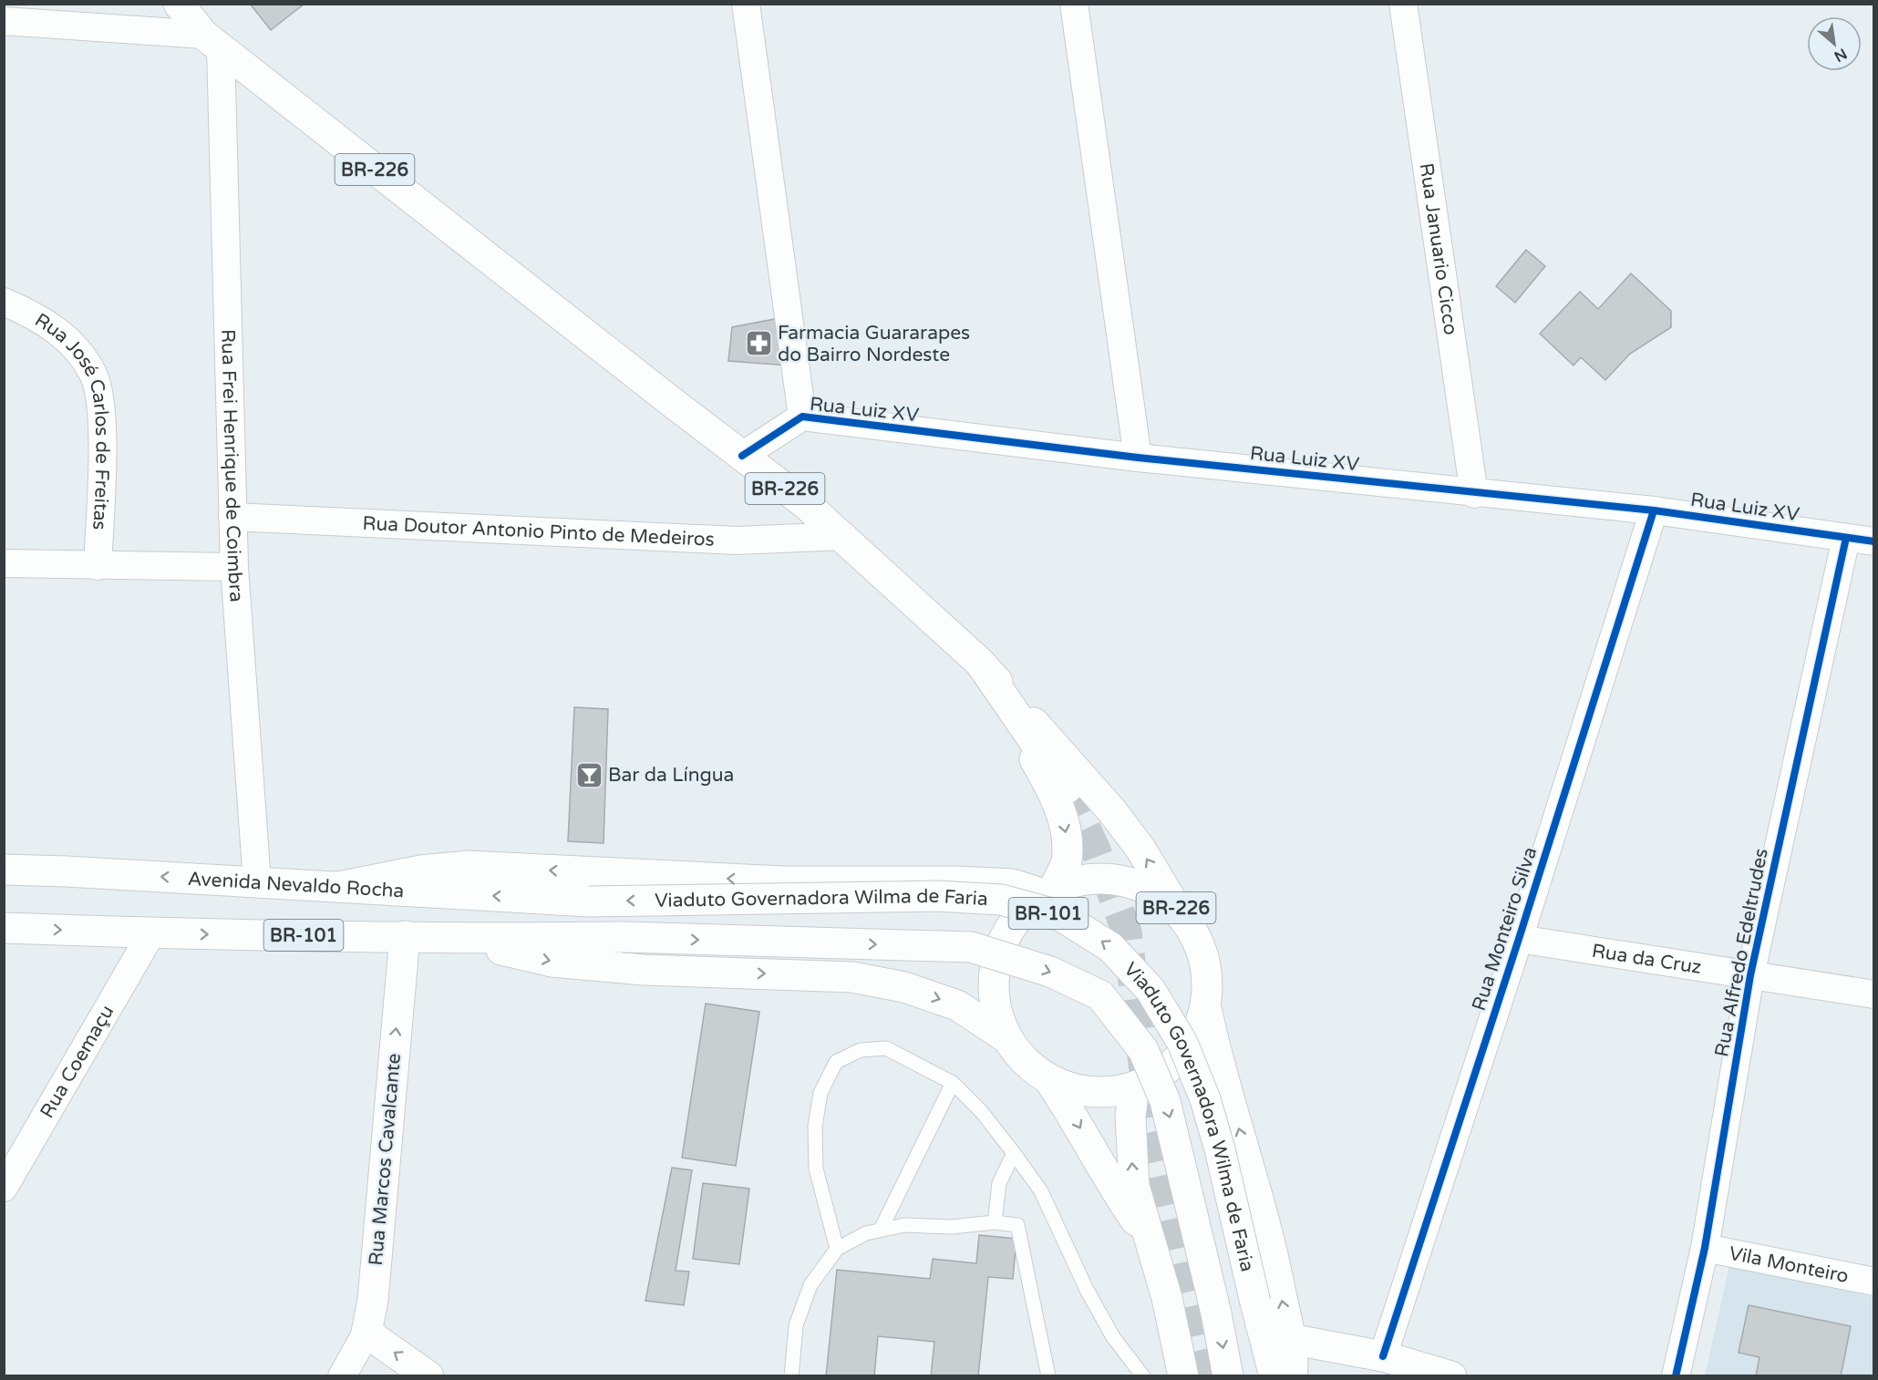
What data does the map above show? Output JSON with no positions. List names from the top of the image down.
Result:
{
  "streets": {
    "main road": [
      "BR-226",
      "Avenida Nevaldo Rocha",
      "Viaduto Governadora Wilma de Faria",
      "BR-101",
      "Rua Marcos Cavalcante"
    ],
    "street": [
      "Rua Januario Cicco",
      "Rua Luiz XV",
      "Rua José Carlos de Freitas",
      "Rua Frei Henrique de Coimbra",
      "Rua Doutor Antonio Pinto de Medeiros",
      "Rua Monteiro Silva",
      "Rua Alfredo Edeltrudes",
      "Rua da Cruz",
      "Rua Coemaçu",
      "Vila Monteiro"
    ]
  },
  "crossings": [
    ["BR-226", "Rua Luiz XV"],
    ["BR-226", "Rua Frei Henrique de Coimbra"],
    ["BR-226", "Rua Doutor Antonio Pinto de Medeiros"],
    ["Rua Januario Cicco", "Rua Luiz XV"],
    ["Rua Luiz XV", "Rua Monteiro Silva"],
    ["Rua Luiz XV", "Rua Alfredo Edeltrudes"],
    ["Rua Frei Henrique de Coimbra", "Rua Doutor Antonio Pinto de Medeiros"],
    ["Rua Frei Henrique de Coimbra", "Avenida Nevaldo Rocha"],
    ["Avenida Nevaldo Rocha", "Viaduto Governadora Wilma de Faria"],
    ["Viaduto Governadora Wilma de Faria", "BR-101"],
    ["BR-101", "Rua Coemaçu"],
    ["BR-101", "Rua Marcos Cavalcante"],
    ["Rua Monteiro Silva", "Rua da Cruz"],
    ["Rua Alfredo Edeltrudes", "Rua da Cruz"],
    ["Rua Alfredo Edeltrudes", "Vila Monteiro"]
  ],
  "one_way": ["Rua Marcos Cavalcante"],
  "places": {
    "pharmacy": ["Farmacia Guararapes do Bairro Nordeste"],
    "bar": ["Bar da Língua"]
  },
  "north": "bottom right"
}
